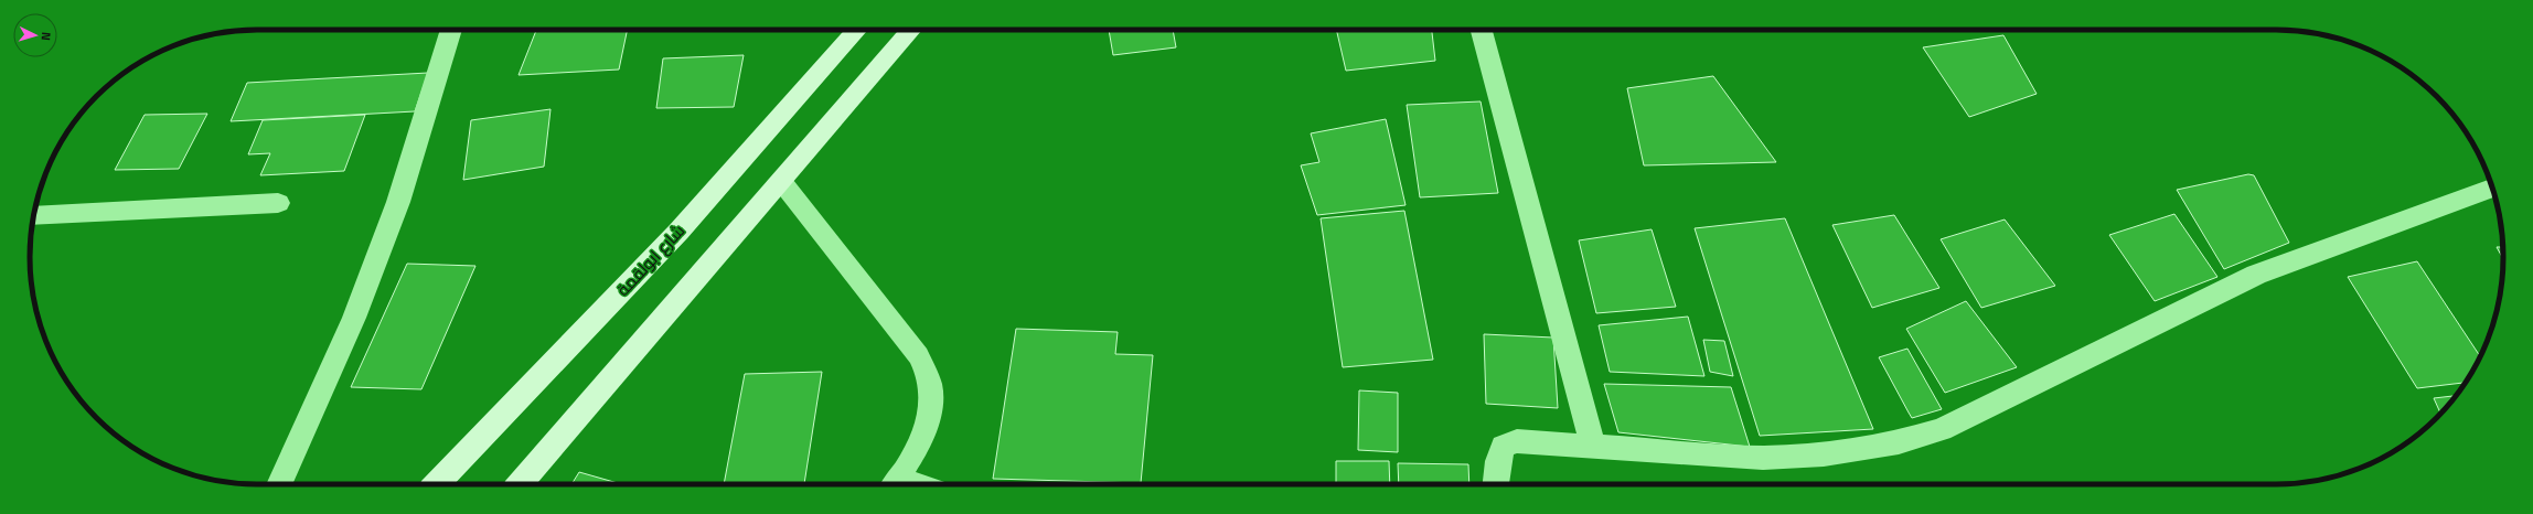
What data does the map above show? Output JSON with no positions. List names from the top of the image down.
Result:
{
  "streets": {
    "street": ["شارع ابولقمة"]
  },
  "north": "right"
}
